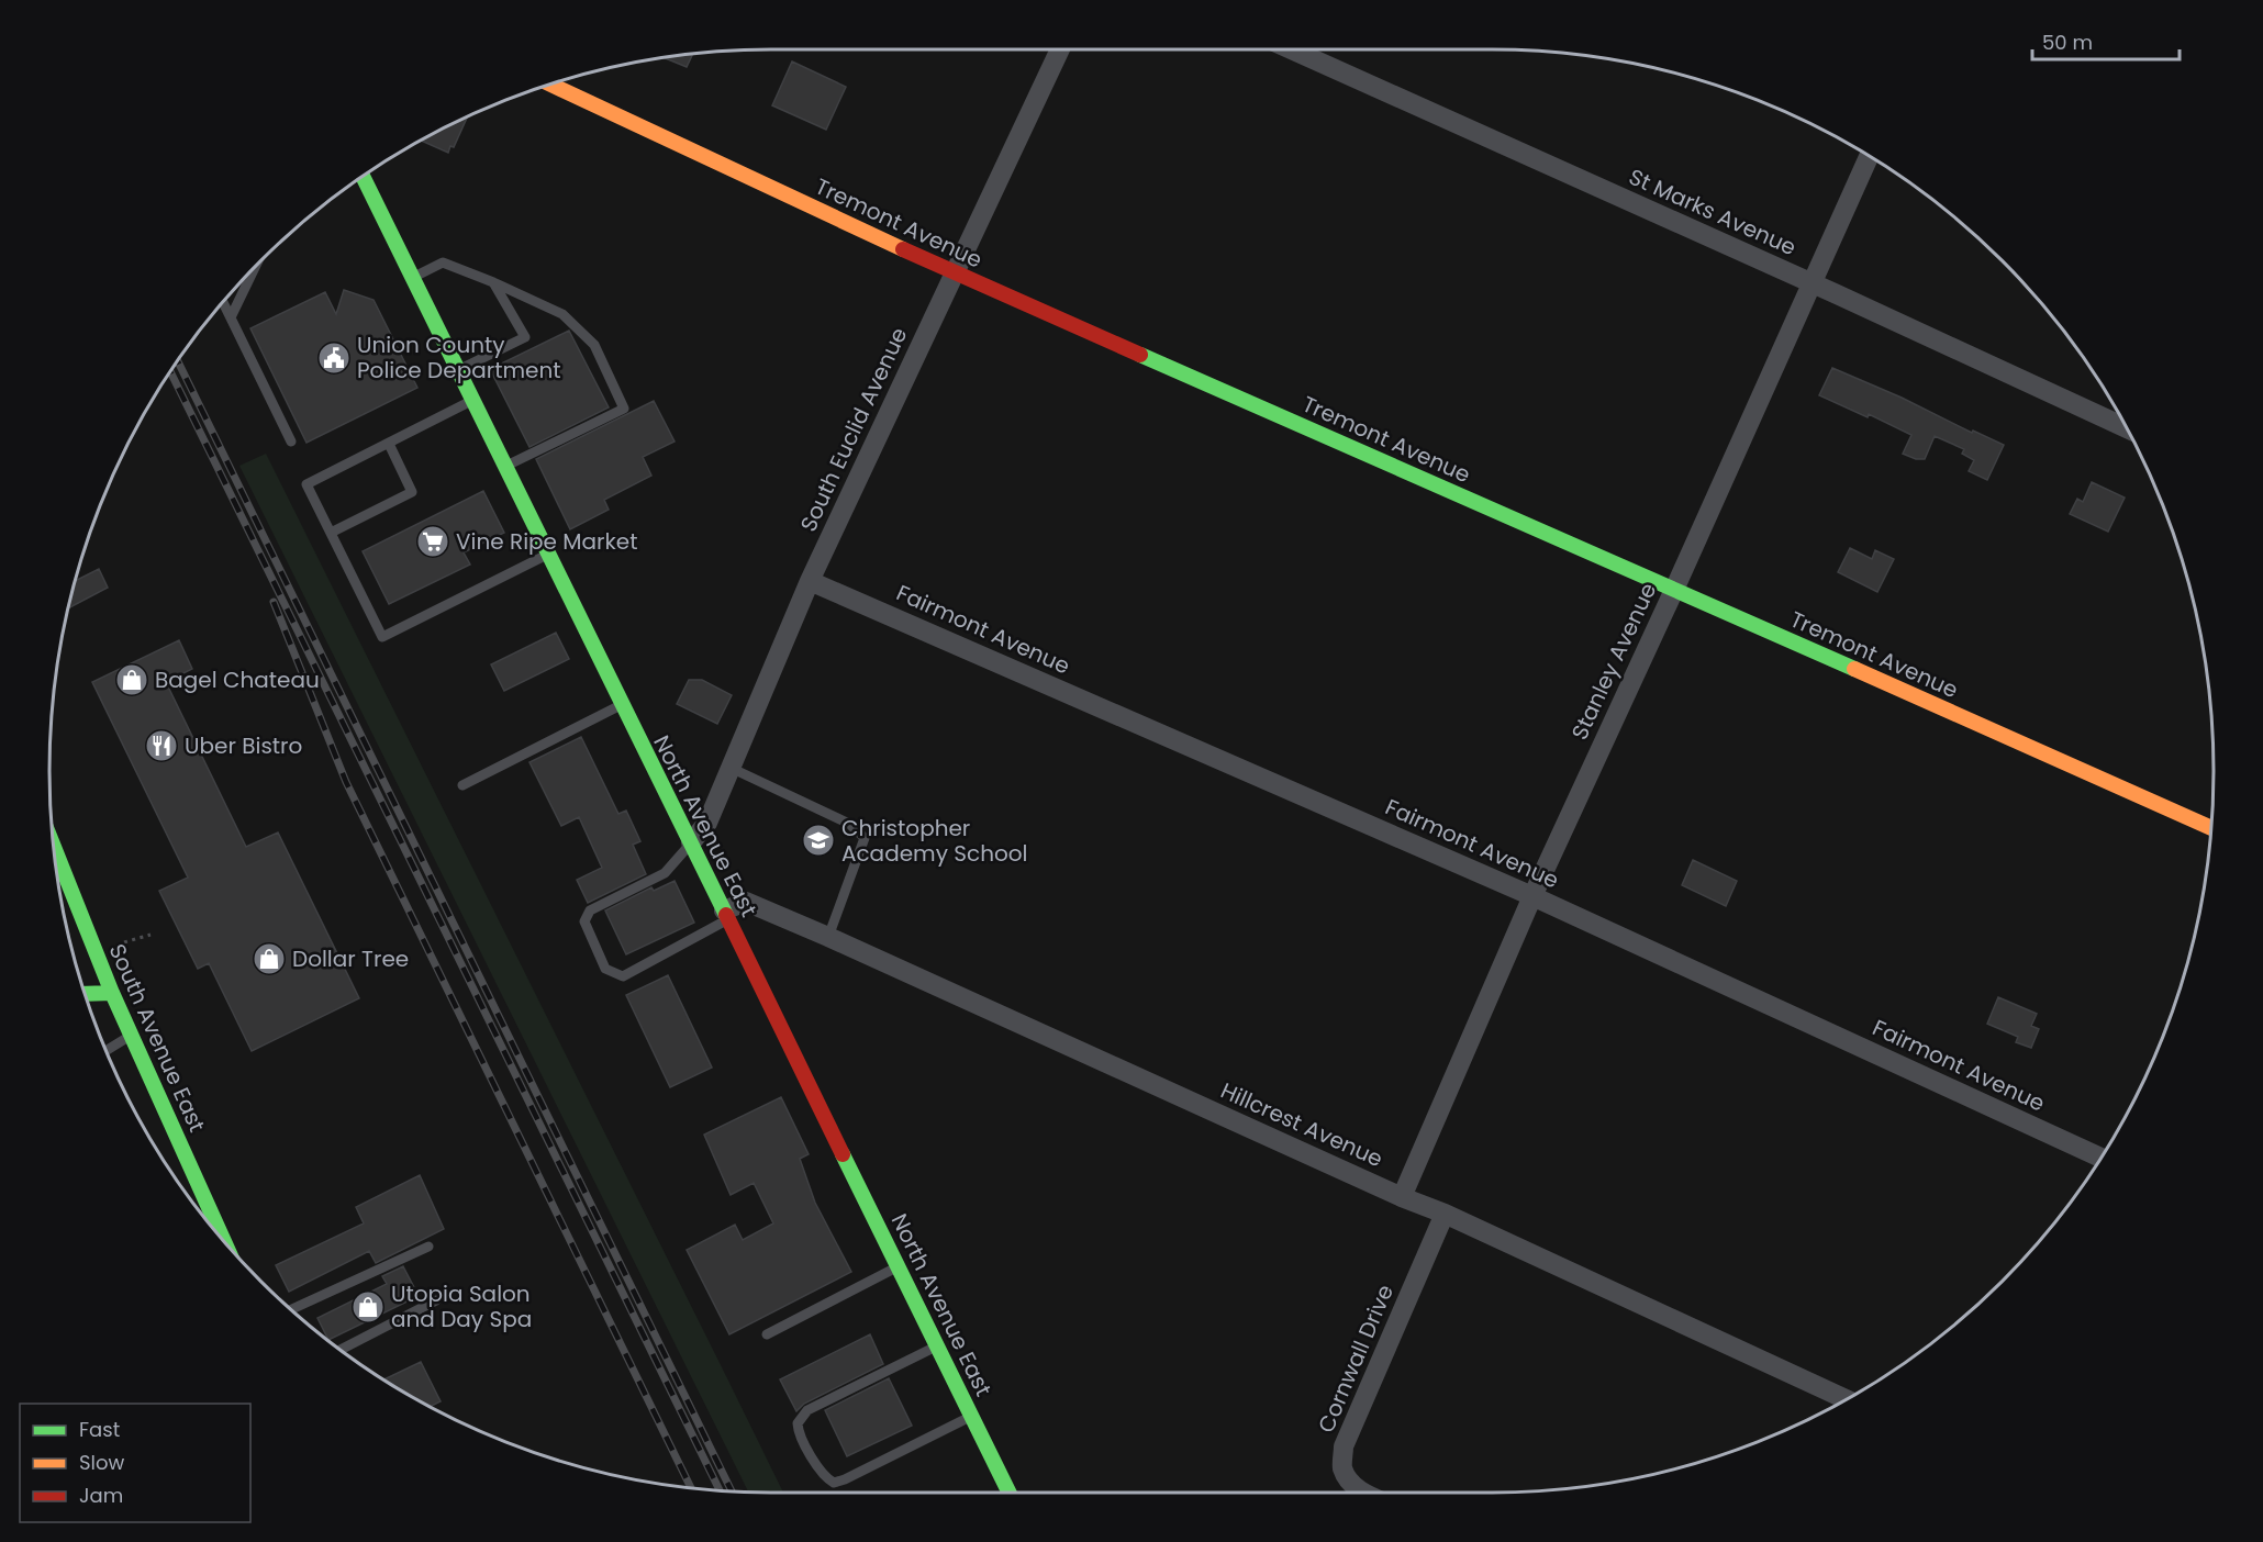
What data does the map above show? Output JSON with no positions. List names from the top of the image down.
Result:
{
  "streets": {
    "main road": ["Tremont Avenue", "North Avenue East", "South Avenue East"],
    "street": [
      "St Marks Avenue",
      "South Euclid Avenue",
      "Fairmont Avenue",
      "Stanley Avenue",
      "Hillcrest Avenue",
      "Cornwall Drive"
    ]
  },
  "crossings": [
    ["St Marks Avenue", "Stanley Avenue"],
    ["Tremont Avenue", "South Euclid Avenue"],
    ["Tremont Avenue", "Stanley Avenue"],
    ["South Euclid Avenue", "Fairmont Avenue"],
    ["South Euclid Avenue", "North Avenue East"],
    ["Fairmont Avenue", "Stanley Avenue"],
    ["Stanley Avenue", "Hillcrest Avenue"],
    ["North Avenue East", "Hillcrest Avenue"],
    ["Hillcrest Avenue", "Cornwall Drive"]
  ],
  "places": {
    "public building": ["Union County Police Department"],
    "supermarket": ["Vine Ripe Market"],
    "shop": ["Bagel Chateau", "Dollar Tree", "Utopia Salon and Day Spa"],
    "restaurant": ["Uber Bistro"],
    "school or university": ["Christopher Academy School"]
  },
  "legend": ["Fast", "Slow", "Jam"],
  "scale_bar": "50 m"
}
